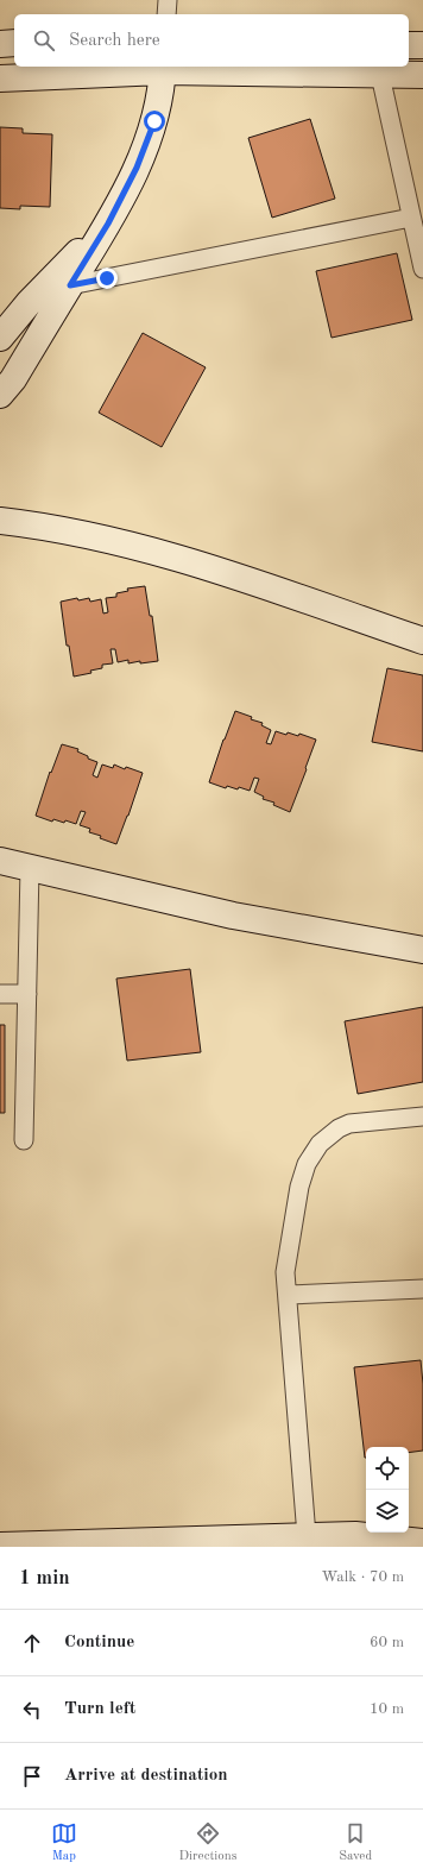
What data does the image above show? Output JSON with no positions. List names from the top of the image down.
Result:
{
  "page": {
    "search": "Search here",
    "heading": ["1 min", "Walk · 70 m"],
    "list": [
      ["Continue", "60 m"],
      ["Turn left", "10 m"],
      "Arrive at destination"
    ],
    "nav": ["Map", "Directions", "Saved"]
  }
}
